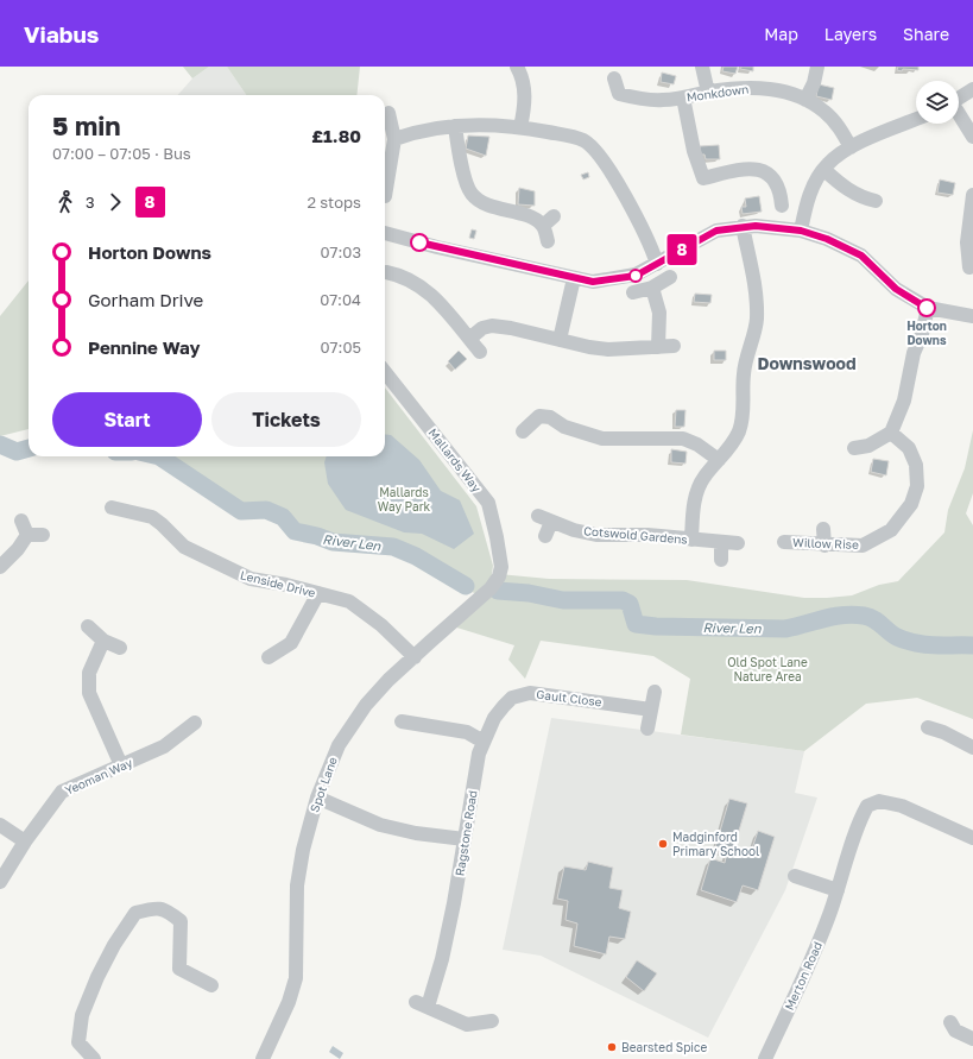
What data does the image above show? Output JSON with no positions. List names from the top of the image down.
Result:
{
  "streets": {
    "street": [
      "Monkdown",
      "Mallards Way",
      "Cotswold Gardens",
      "Willow Rise",
      "Lenside Drive",
      "Gault Close",
      "Yeoman Way",
      "Spot Lane",
      "Ragstone Road",
      "Merton Road"
    ]
  },
  "crossings": [
    ["Mallards Way", "Spot Lane"],
    ["Lenside Drive", "Spot Lane"],
    ["Gault Close", "Ragstone Road"]
  ],
  "districts": ["Downswood"],
  "water": ["River Len"],
  "parks": ["Mallards Way Park", "Old Spot Lane Nature Area"],
  "places": ["Horton Downs", "Madginford Primary School", "Bearsted Spice"],
  "lines": ["bus line 8"],
  "page": {
    "header": "Viabus",
    "nav": ["Map", "Layers", "Share"],
    "on_map": "8",
    "heading": ["5 min", "07:00 – 07:05 · Bus", "£1.80"],
    "legs": ["3", "8", "2 stops"],
    "list": [
      {
        "name": "Horton Downs",
        "value": "07:03"
      },
      {
        "name": "Gorham Drive",
        "value": "07:04"
      },
      {
        "name": "Pennine Way",
        "value": "07:05"
      }
    ],
    "buttons": ["Start", "Tickets"]
  }
}
